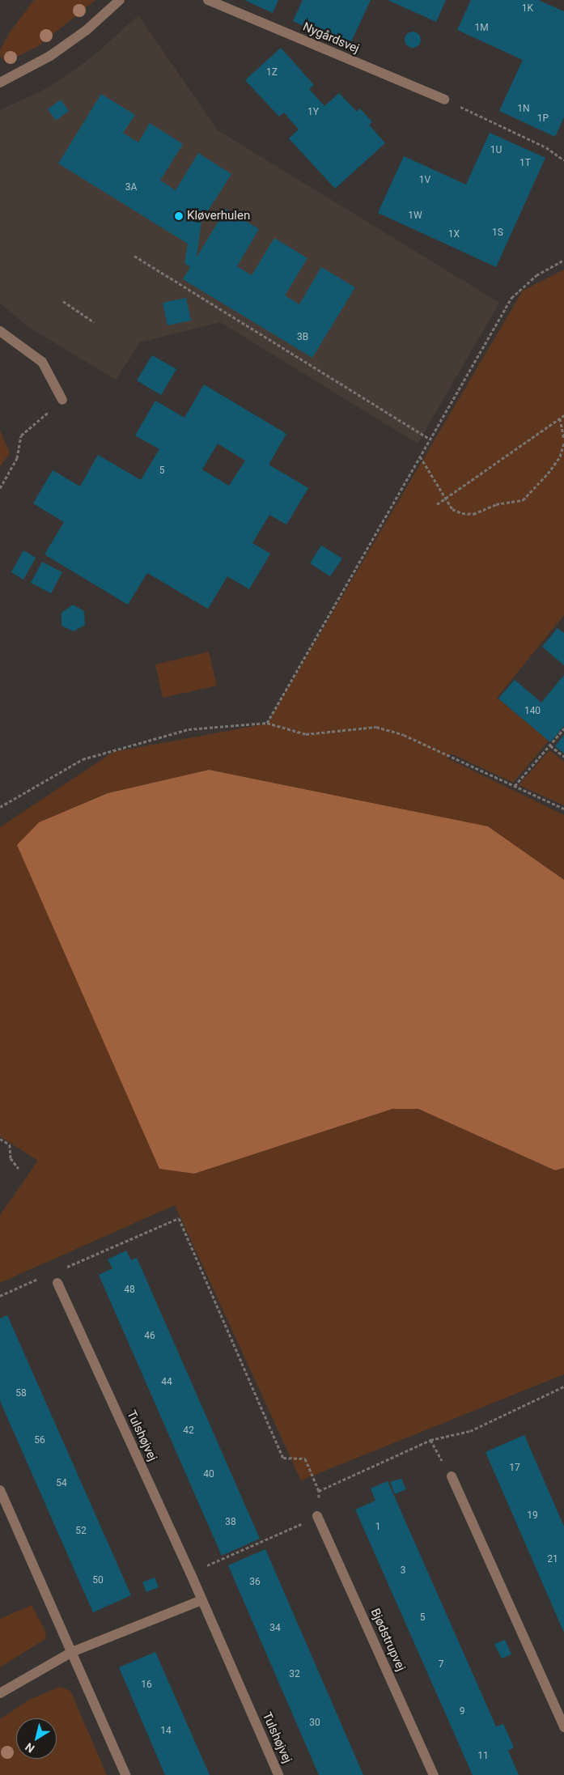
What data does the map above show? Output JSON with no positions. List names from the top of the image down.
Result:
{
  "streets": {
    "street": ["Nygårdsvej", "Tulshøjvej", "Bjødstrupvej"]
  },
  "places": ["Kløverhulen"],
  "house_numbers": [
    "1K",
    "1M",
    "1Z",
    "1N",
    "1Y",
    "1P",
    "1U",
    "1T",
    "1V",
    "3A",
    "1W",
    "1S",
    "1X",
    "3B",
    "5",
    "140",
    "48",
    "46",
    "44",
    "58",
    "42",
    "56",
    "17",
    "40",
    "54",
    "19",
    "38",
    "1",
    "52",
    "21",
    "3",
    "50",
    "36",
    "5",
    "34",
    "7",
    "32",
    "16",
    "9",
    "30",
    "14",
    "11"
  ],
  "north": "bottom left"
}
